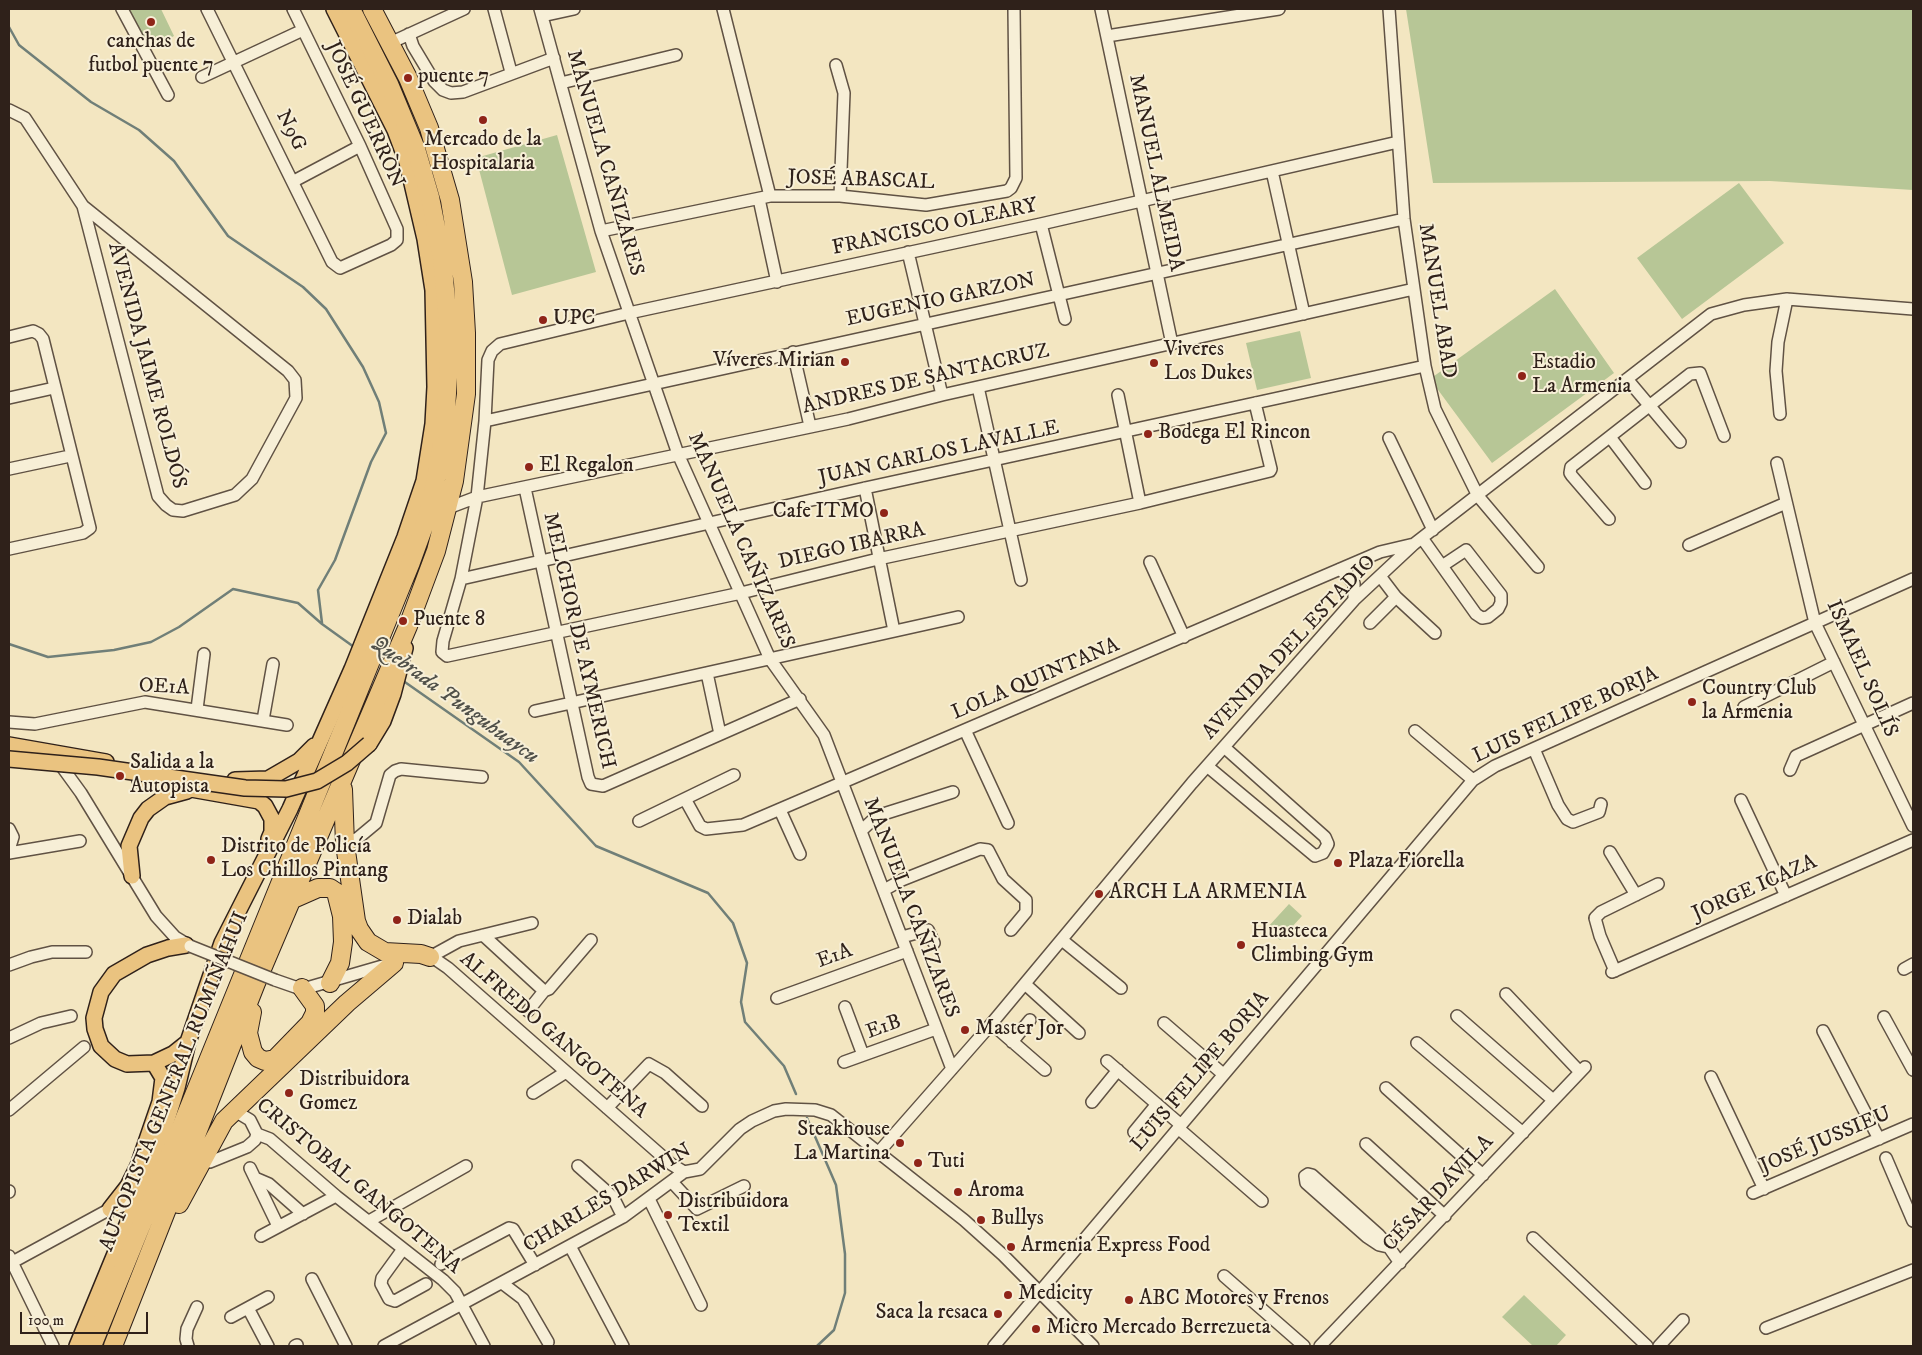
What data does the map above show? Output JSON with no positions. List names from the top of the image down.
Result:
{
  "streets": {
    "highway": ["AUTOPISTA GENERAL RUMIÑAHUI"],
    "street": [
      "JOSÉ GUERRÒN",
      "N9G",
      "MANUELA CAÑIZARES",
      "MANUEL ALMEIDA",
      "JOSÉ ABASCAL",
      "FRANCISCO OLEARY",
      "EUGENIO GARZON",
      "MANUEL ABAD",
      "AVENIDA JAIME ROLDÓS",
      "ANDRES DE SANTACRUZ",
      "JUAN CARLOS LAVALLE",
      "DIEGO IBARRA",
      "MELCHOR DE AYMERICH",
      "AVENIDA DEL ESTADIO",
      "ISMAEL SOLÍS",
      "LOLA QUINTANA",
      "OE1A",
      "LUIS FELIPE BORJA",
      "JORGE ICAZA",
      "E1A",
      "E1B",
      "ALFREDO GANGOTENA",
      "JOSÉ JUSSIEU",
      "CRISTOBAL GANGOTENA",
      "CÉSAR DÁVILA",
      "CHARLES DARWIN"
    ]
  },
  "crossings": [
    ["JOSÉ GUERRÒN", "N9G"],
    ["MANUELA CAÑIZARES", "JOSÉ ABASCAL"],
    ["MANUELA CAÑIZARES", "FRANCISCO OLEARY"],
    ["MANUELA CAÑIZARES", "EUGENIO GARZON"],
    ["MANUELA CAÑIZARES", "ANDRES DE SANTACRUZ"],
    ["MANUELA CAÑIZARES", "JUAN CARLOS LAVALLE"],
    ["MANUELA CAÑIZARES", "DIEGO IBARRA"],
    ["MANUELA CAÑIZARES", "MELCHOR DE AYMERICH"],
    ["MANUELA CAÑIZARES", "AVENIDA DEL ESTADIO"],
    ["MANUELA CAÑIZARES", "LOLA QUINTANA"],
    ["MANUELA CAÑIZARES", "E1A"],
    ["MANUELA CAÑIZARES", "E1B"],
    ["MANUEL ALMEIDA", "FRANCISCO OLEARY"],
    ["MANUEL ALMEIDA", "EUGENIO GARZON"],
    ["MANUEL ALMEIDA", "ANDRES DE SANTACRUZ"],
    ["FRANCISCO OLEARY", "EUGENIO GARZON"],
    ["FRANCISCO OLEARY", "MANUEL ABAD"],
    ["EUGENIO GARZON", "MANUEL ABAD"],
    ["MANUEL ABAD", "ANDRES DE SANTACRUZ"],
    ["MANUEL ABAD", "JUAN CARLOS LAVALLE"],
    ["MANUEL ABAD", "AVENIDA DEL ESTADIO"],
    ["ANDRES DE SANTACRUZ", "MELCHOR DE AYMERICH"],
    ["ANDRES DE SANTACRUZ", "AUTOPISTA GENERAL RUMIÑAHUI"],
    ["JUAN CARLOS LAVALLE", "DIEGO IBARRA"],
    ["JUAN CARLOS LAVALLE", "MELCHOR DE AYMERICH"],
    ["DIEGO IBARRA", "MELCHOR DE AYMERICH"],
    ["AVENIDA DEL ESTADIO", "LOLA QUINTANA"],
    ["AVENIDA DEL ESTADIO", "CHARLES DARWIN"],
    ["ISMAEL SOLÍS", "LUIS FELIPE BORJA"],
    ["LUIS FELIPE BORJA", "CHARLES DARWIN"],
    ["ALFREDO GANGOTENA", "CHARLES DARWIN"],
    ["CRISTOBAL GANGOTENA", "CHARLES DARWIN"]
  ],
  "water": ["Quebrada Punguhuaycu"],
  "places": [
    "canchas de futbol puente 7",
    "puente 7",
    "Mercado de la Hospitalaria",
    "UPC",
    "Víveres Mirian",
    "Viveres Los Dukes",
    "Estadio La Armenia",
    "Bodega El Rincon",
    "El Regalon",
    "Cafe ITMO",
    "Puente 8",
    "Country Club la Armenia",
    "Salida a la Autopista",
    "Distrito de Policía Los Chillos Pintang",
    "Plaza Fiorella",
    "ARCH LA ARMENIA",
    "Dialab",
    "Huasteca Climbing Gym",
    "Master Jor",
    "Distribuidora Gomez",
    "Steakhouse La Martina",
    "Tuti",
    "Aroma",
    "Distribuidora Textil",
    "Bullys",
    "Armenia Express Food",
    "Medicity",
    "ABC Motores y Frenos",
    "Saca la resaca",
    "Micro Mercado Berrezueta"
  ],
  "scale_bar": "100 m"
}
